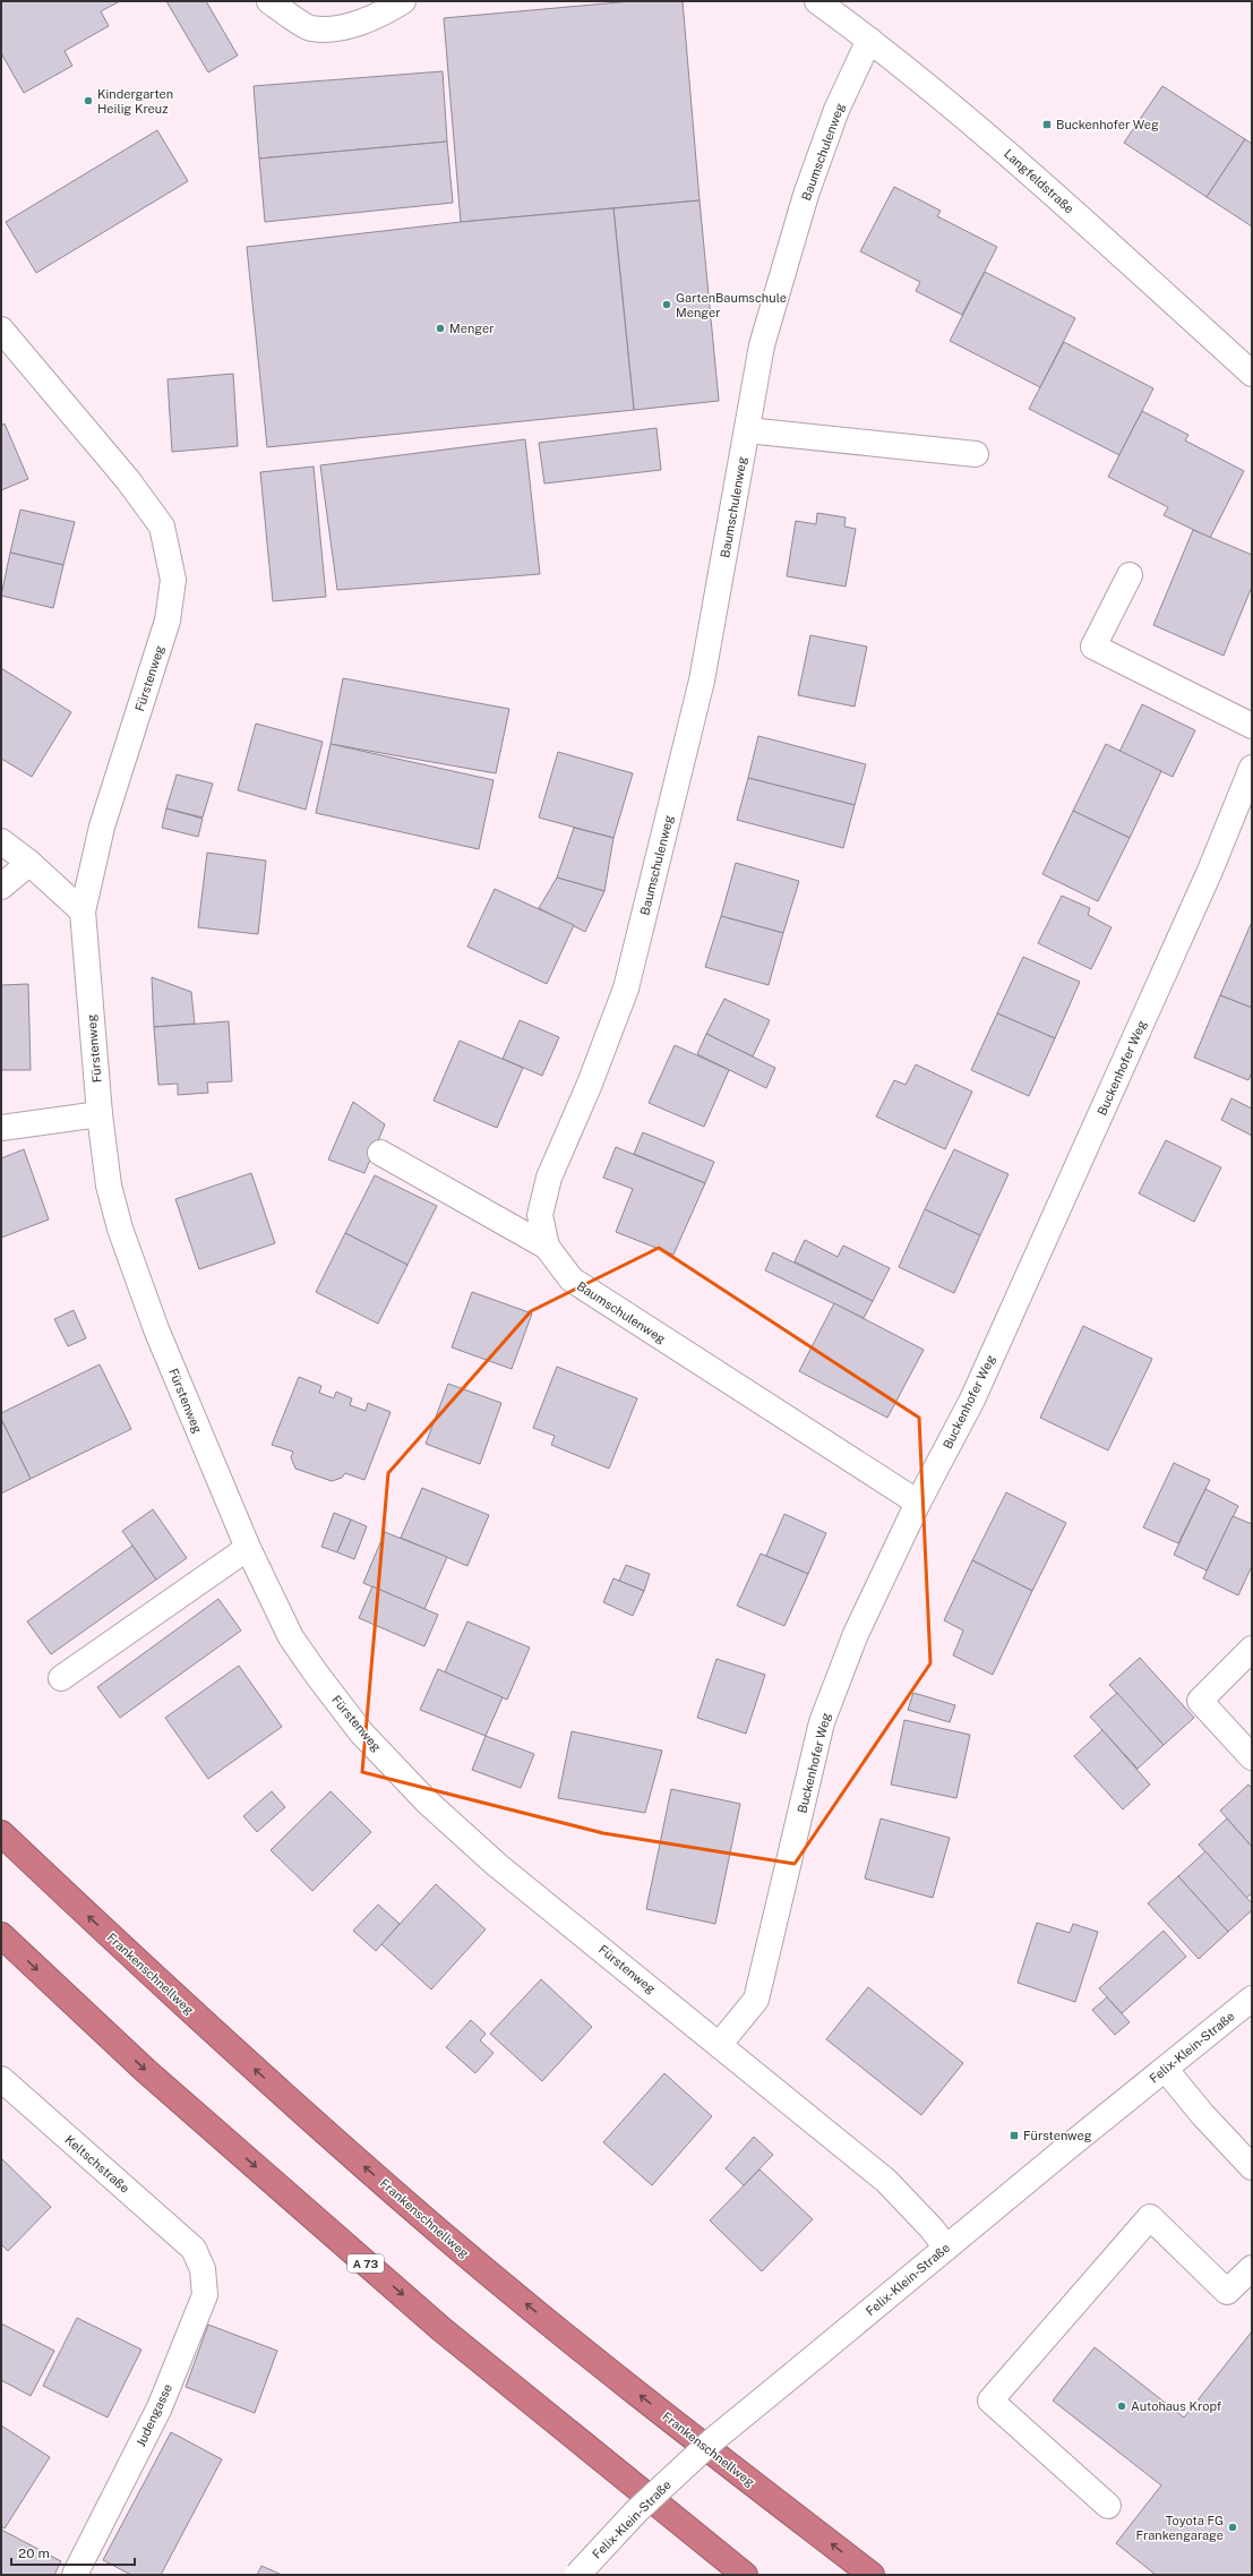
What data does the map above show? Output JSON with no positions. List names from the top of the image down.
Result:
{
  "streets": {
    "highway": ["Frankenschnellweg", "A 73"],
    "street": [
      "Baumschulenweg",
      "Langfeldstraße",
      "Fürstenweg",
      "Buckenhofer Weg",
      "Felix-Klein-Straße",
      "Keltschstraße",
      "Judengasse"
    ]
  },
  "crossings": [
    ["Baumschulenweg", "Langfeldstraße"],
    ["Baumschulenweg", "Buckenhofer Weg"],
    ["Fürstenweg", "Buckenhofer Weg"],
    ["Fürstenweg", "Felix-Klein-Straße"],
    ["Keltschstraße", "Judengasse"]
  ],
  "places": {
    "other": [
      "Kindergarten Heilig Kreuz",
      "GartenBaumschule Menger",
      "Menger",
      "Autohaus Kropf",
      "Toyota FG Frankengarage"
    ],
    "transit": ["Buckenhofer Weg", "Fürstenweg"]
  },
  "scale_bar": "20 m"
}
